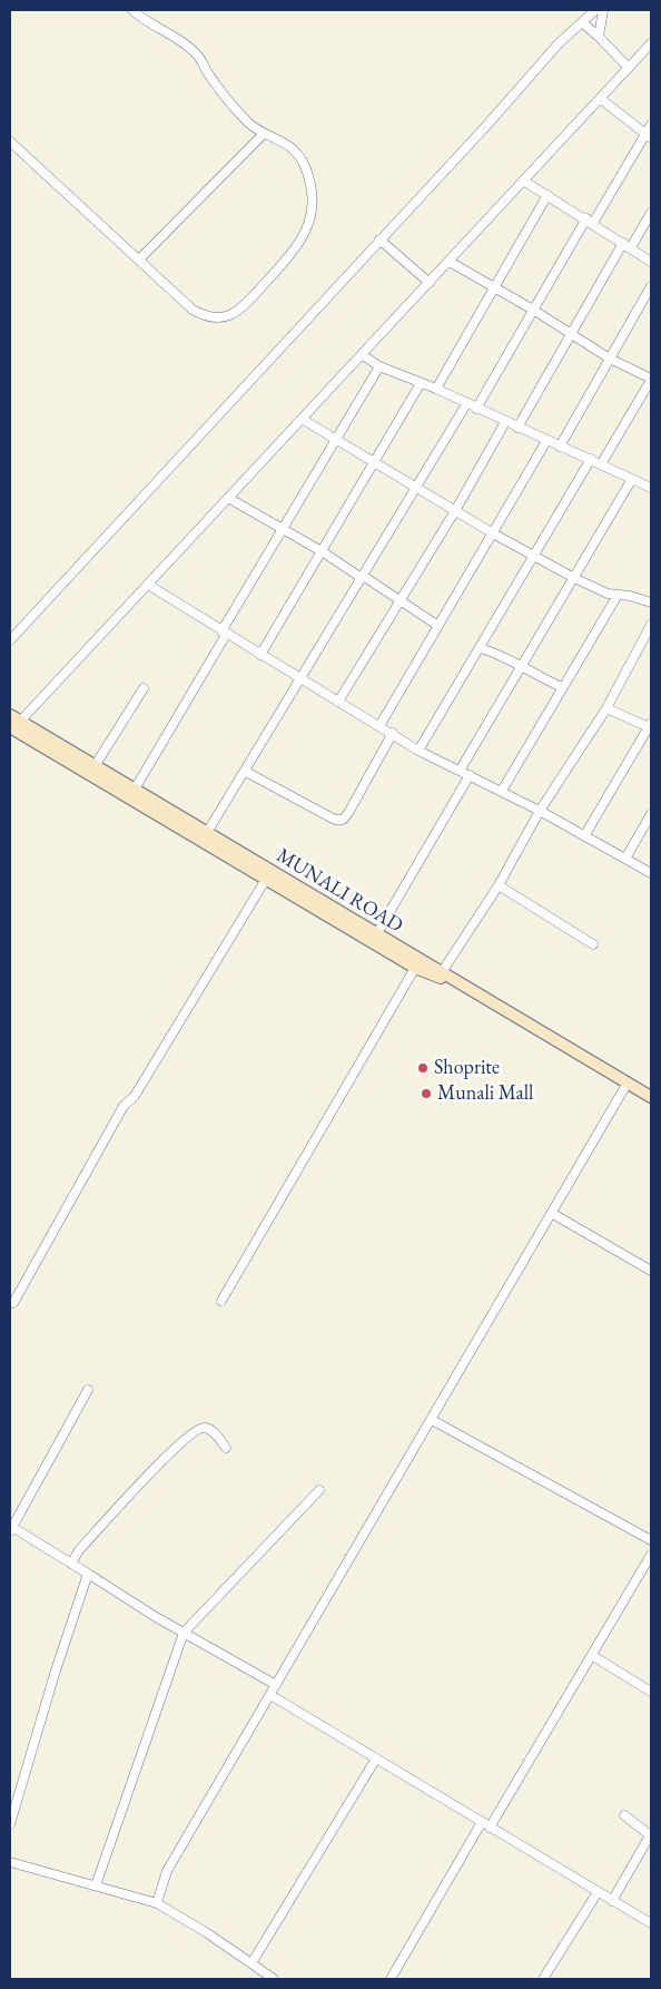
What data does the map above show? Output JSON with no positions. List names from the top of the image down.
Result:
{
  "streets": {
    "main road": ["MUNALI ROAD"]
  },
  "places": ["Shoprite", "Munali Mall"]
}
